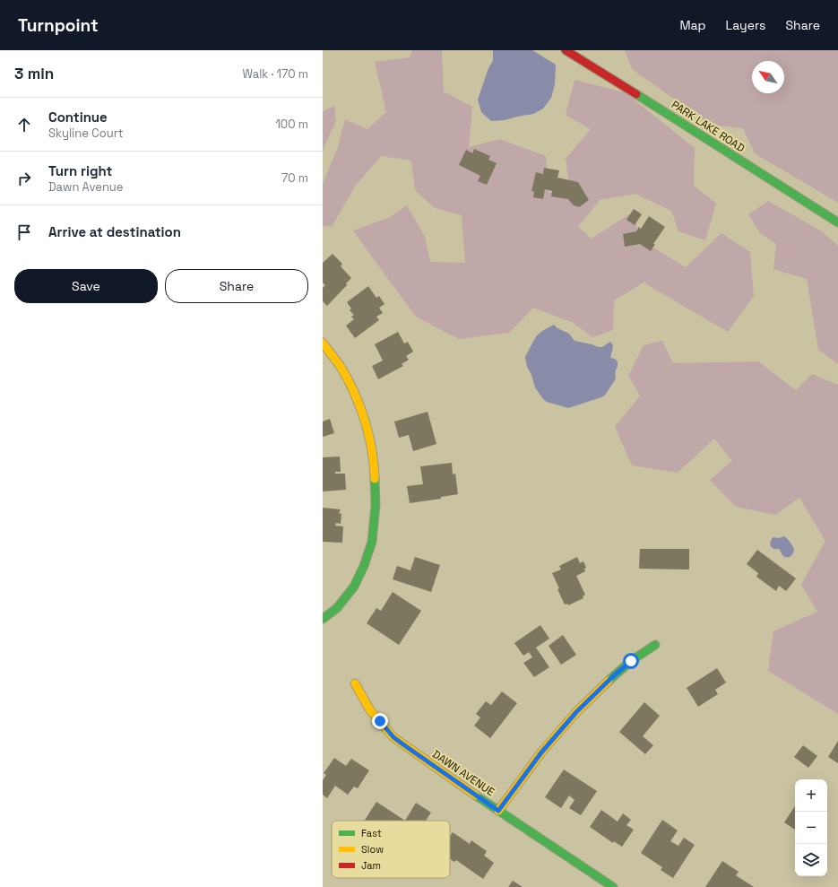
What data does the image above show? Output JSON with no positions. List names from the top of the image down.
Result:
{
  "streets": {
    "street": ["PARK LAKE ROAD", "DAWN AVENUE"]
  },
  "legend": ["Fast", "Slow", "Jam"],
  "north": "top left",
  "page": {
    "header": "Turnpoint",
    "nav": ["Map", "Layers", "Share"],
    "heading": ["3 min", "Walk · 170 m"],
    "list": [
      ["Continue", "Skyline Court", "100 m"],
      ["Turn right", "Dawn Avenue", "70 m"],
      "Arrive at destination"
    ],
    "buttons": ["Save", "Share"],
    "map_buttons": ["+", "−"]
  }
}
